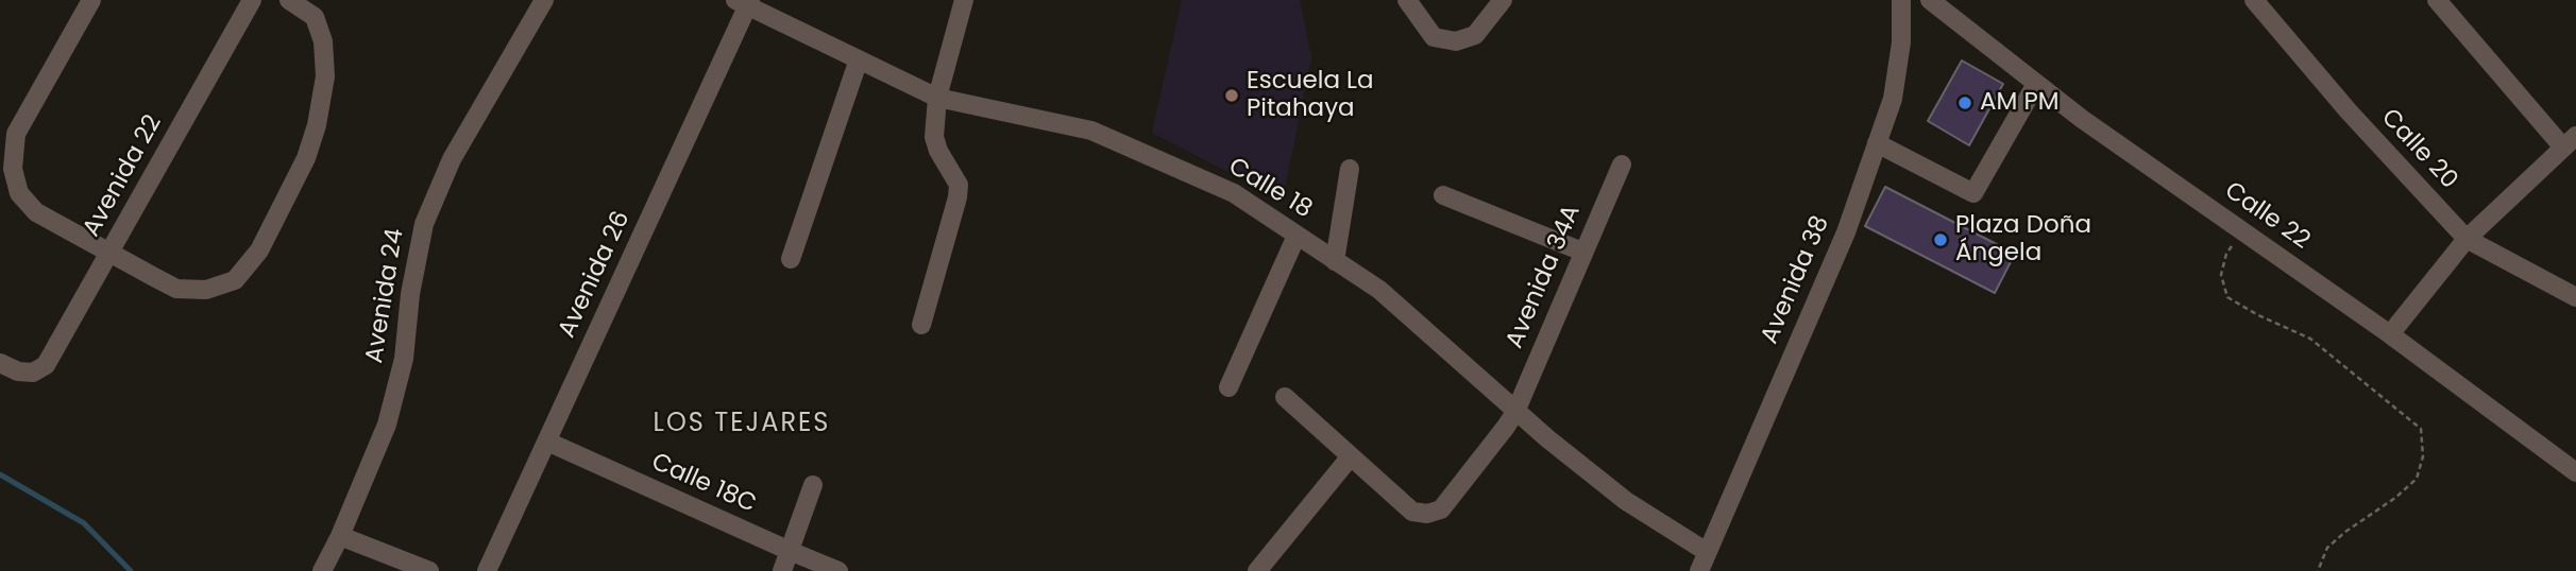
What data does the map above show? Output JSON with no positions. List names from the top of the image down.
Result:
{
  "streets": {
    "street": [
      "Calle 20",
      "Avenida 22",
      "Calle 18",
      "Calle 22",
      "Avenida 26",
      "Avenida 34A",
      "Avenida 38",
      "Avenida 24",
      "Calle 18C"
    ]
  },
  "crossings": [
    ["Calle 18", "Avenida 26"],
    ["Calle 18", "Avenida 34A"],
    ["Calle 18", "Avenida 38"],
    ["Avenida 26", "Calle 18C"]
  ],
  "districts": ["LOS TEJARES"],
  "places": ["Escuela La Pitahaya", "AM PM", "Plaza Doña Ángela"]
}
